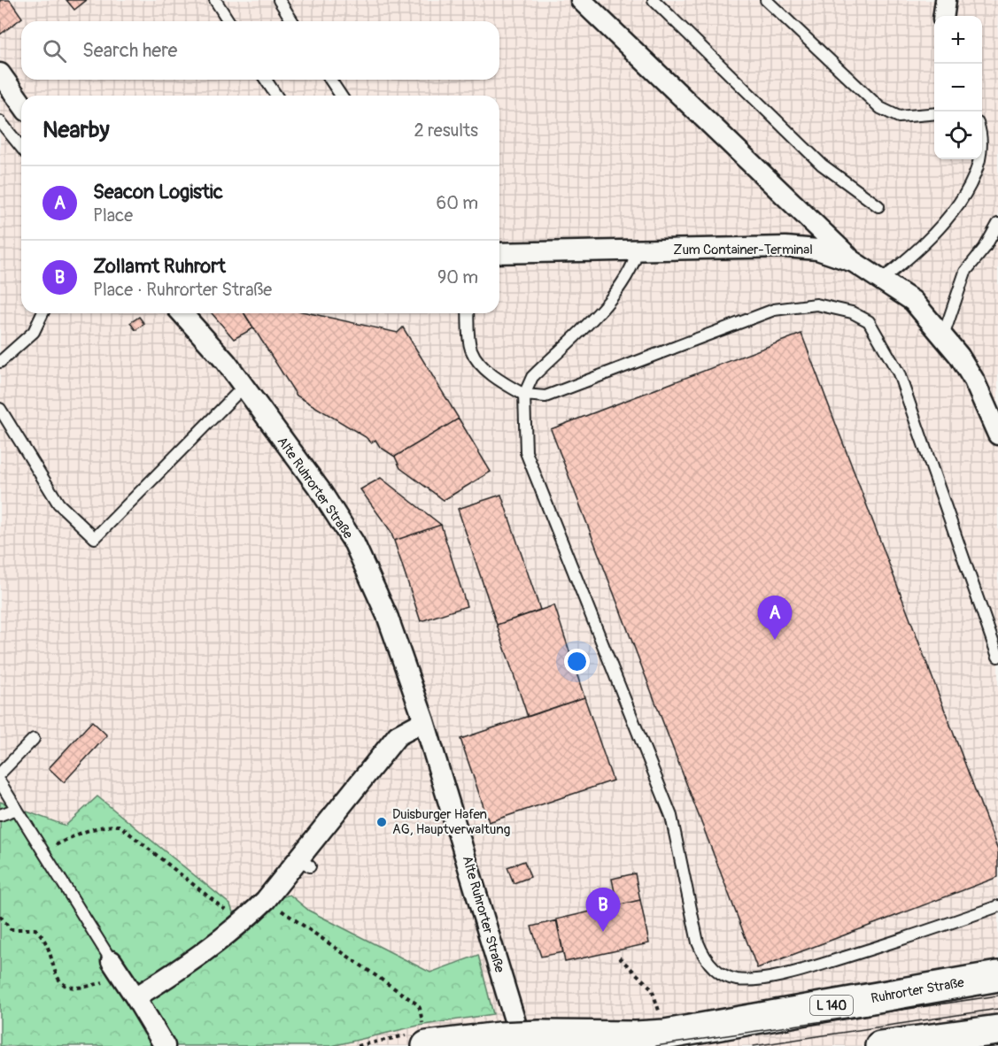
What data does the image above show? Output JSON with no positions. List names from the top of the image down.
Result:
{
  "streets": {
    "main road": ["Ruhrorter Straße", "L 140"],
    "street": ["Zum Container-Terminal", "Alte Ruhrorter Straße"]
  },
  "crossings": [
    ["Alte Ruhrorter Straße", "Ruhrorter Straße"]
  ],
  "places": ["Duisburger Hafen AG, Hauptverwaltung"],
  "page": {
    "map_buttons": ["+", "−"],
    "search": "Search here",
    "heading": ["Nearby", "2 results"],
    "list": [
      {
        "mark": "A",
        "name": "Seacon Logistic",
        "note": "Place",
        "value": "60 m"
      },
      {
        "mark": "B",
        "name": "Zollamt Ruhrort",
        "note": "Place · Ruhrorter Straße",
        "value": "90 m"
      }
    ],
    "pins": ["A", "B"]
  }
}
